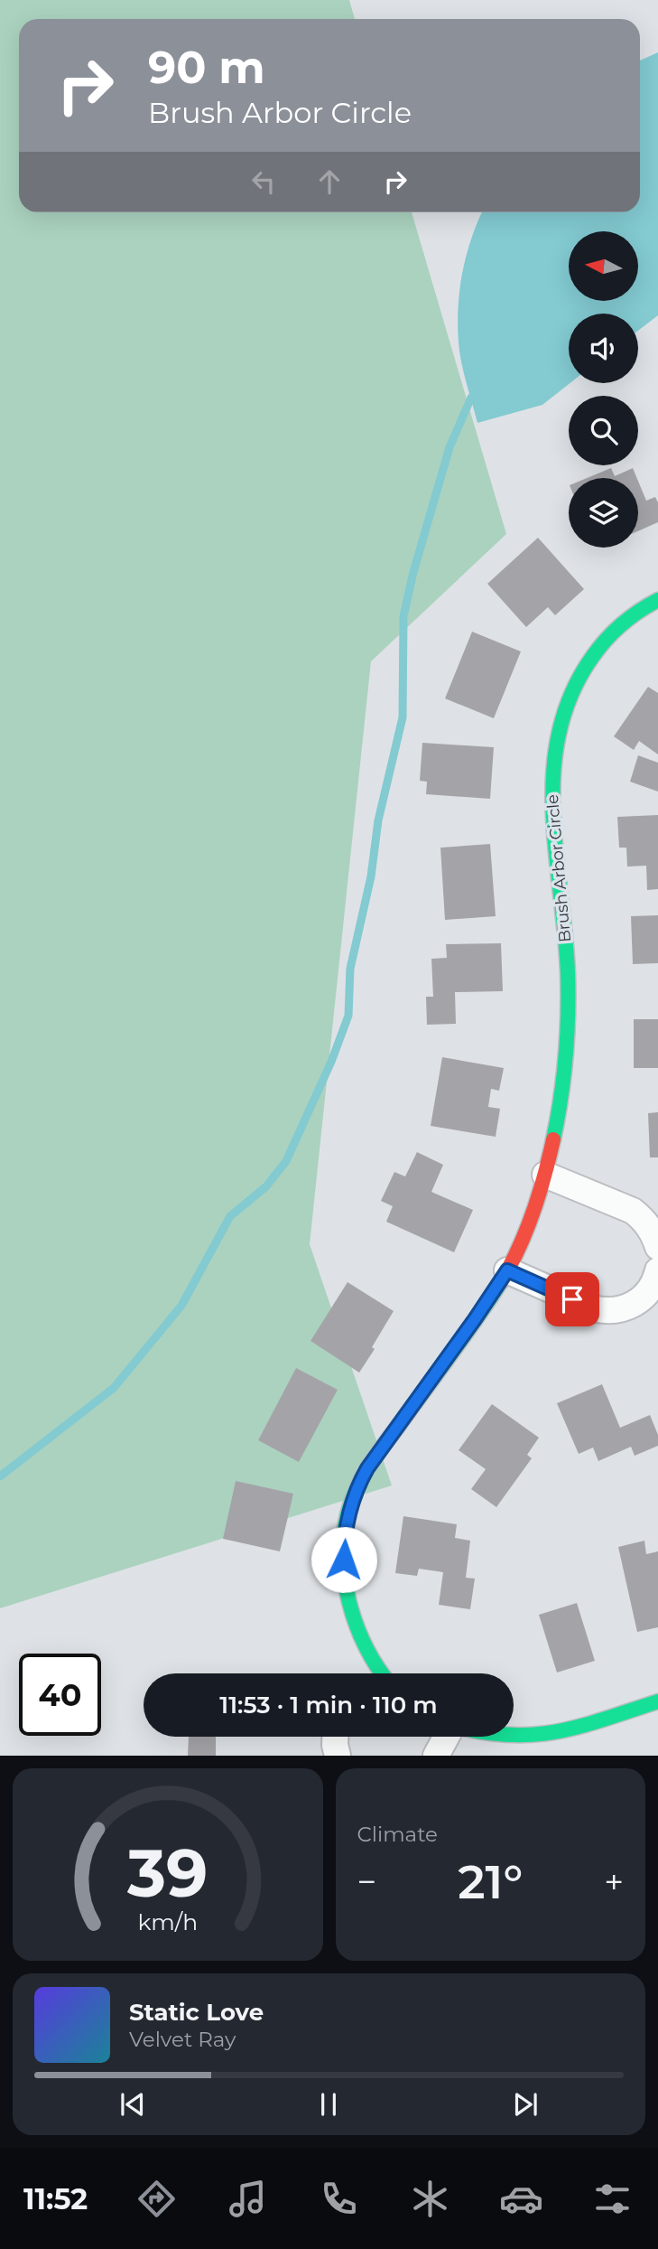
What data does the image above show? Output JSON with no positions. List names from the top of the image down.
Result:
{
  "streets": {
    "street": ["Brush Arbor Circle"]
  },
  "north": "left",
  "page": {
    "turn": ["90 m", "Brush Arbor Circle"],
    "limit": "40",
    "trip": "11:53 · 1 min · 110 m",
    "tile": "Climate",
    "heat": ["−", "21°", "+"],
    "song": ["Static Love", "Velvet Ray"],
    "tabs": "11:52",
    "gauge": ["39", "km/h"]
  }
}
